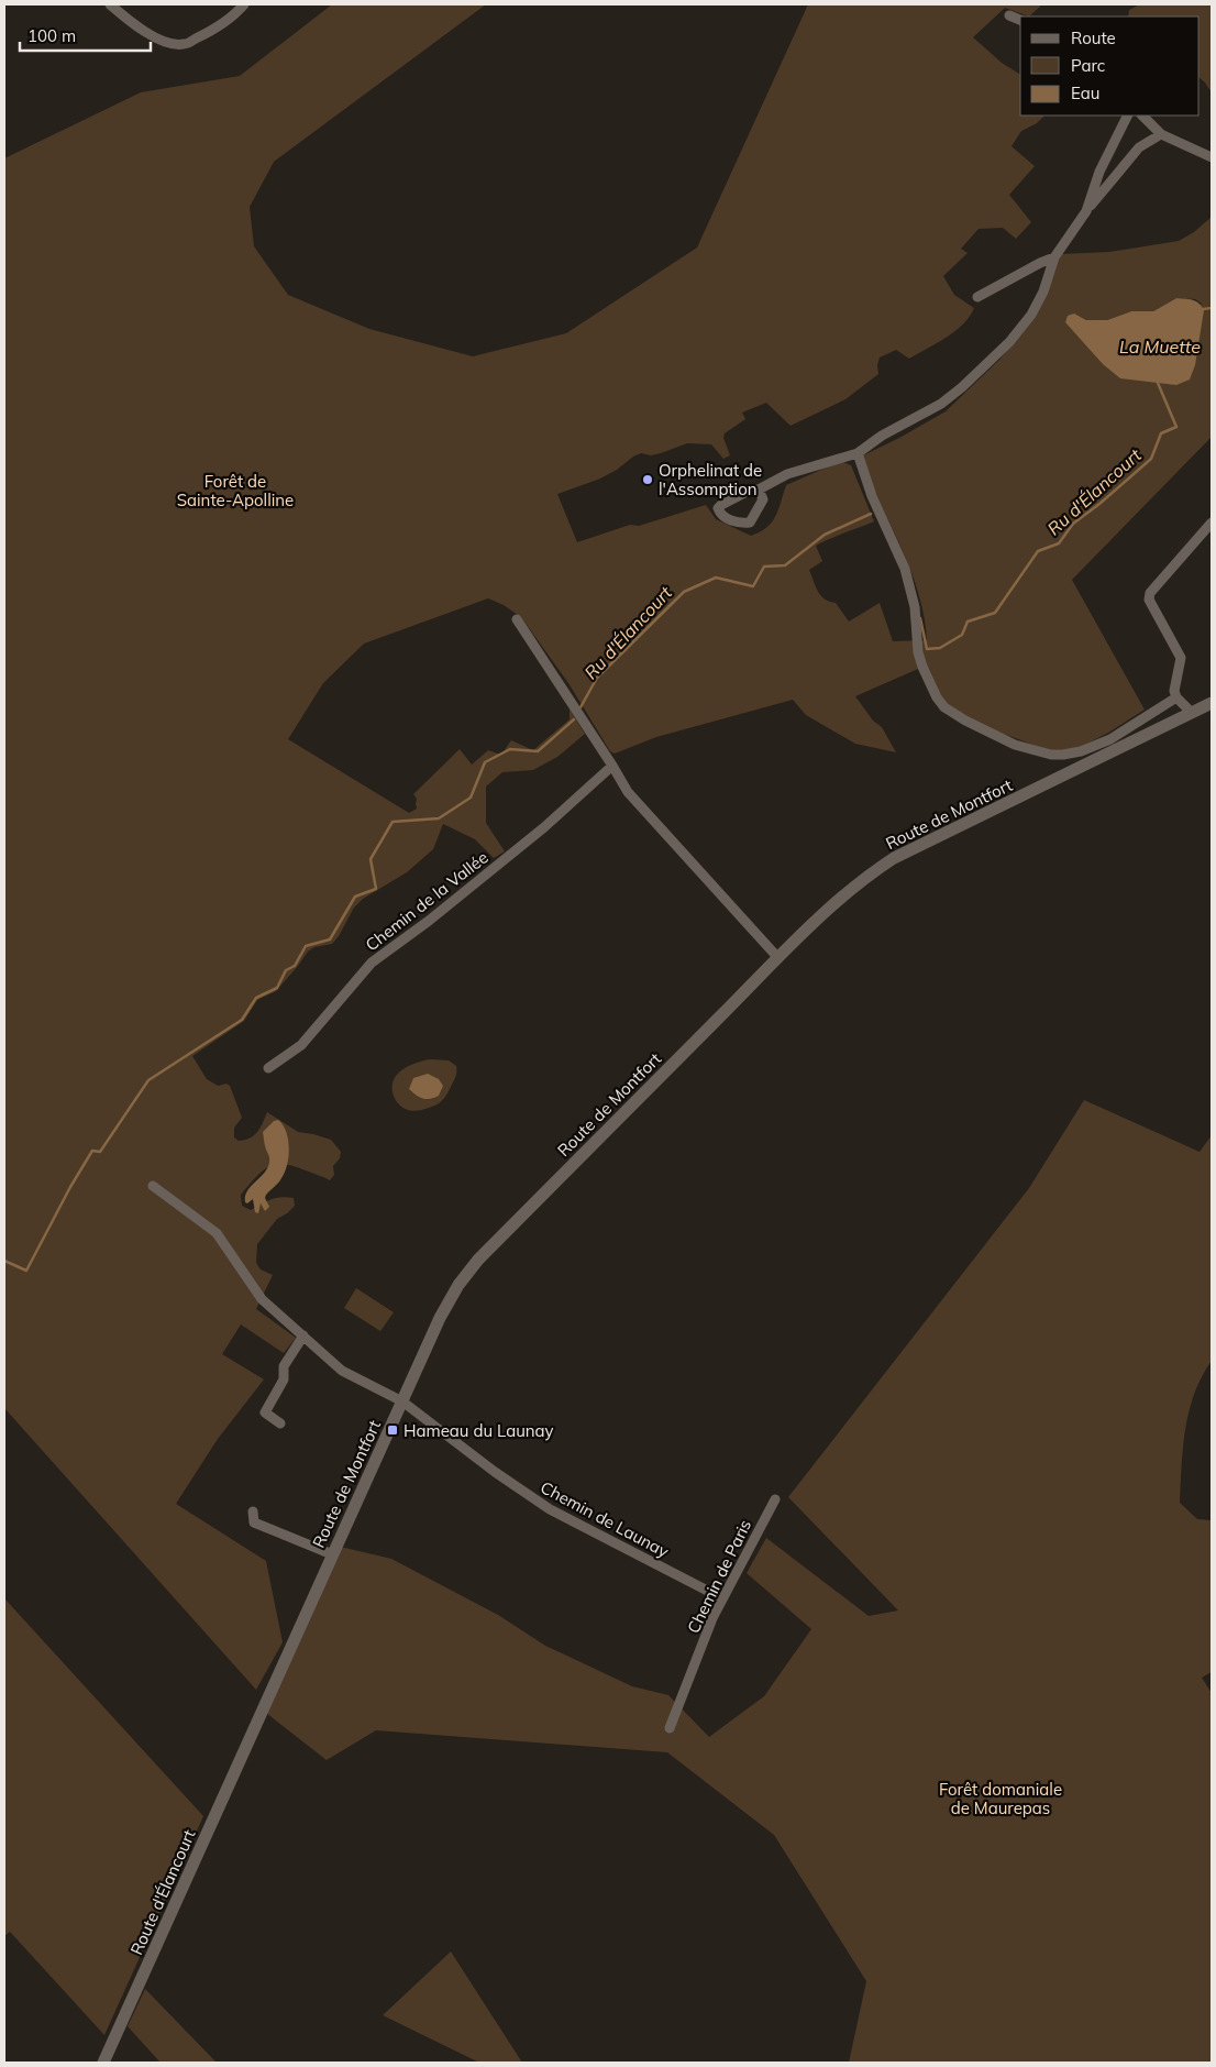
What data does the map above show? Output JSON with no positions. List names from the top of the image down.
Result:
{
  "streets": {
    "street": [
      "Route de Montfort",
      "Chemin de la Vallée",
      "Chemin de Launay",
      "Chemin de Paris",
      "Route d'Élancourt"
    ]
  },
  "crossings": [
    ["Route de Montfort", "Chemin de Launay"],
    ["Route de Montfort", "Route d'Élancourt"],
    ["Chemin de Launay", "Chemin de Paris"]
  ],
  "water": ["La Muette", "Ru d'Élancourt"],
  "parks": ["Forêt de Sainte-Apolline", "Forêt domaniale de Maurepas"],
  "places": {
    "other": ["Orphelinat de l'Assomption"],
    "transit": ["Hameau du Launay"]
  },
  "legend": ["Route", "Parc", "Eau"],
  "scale_bar": "100 m"
}
